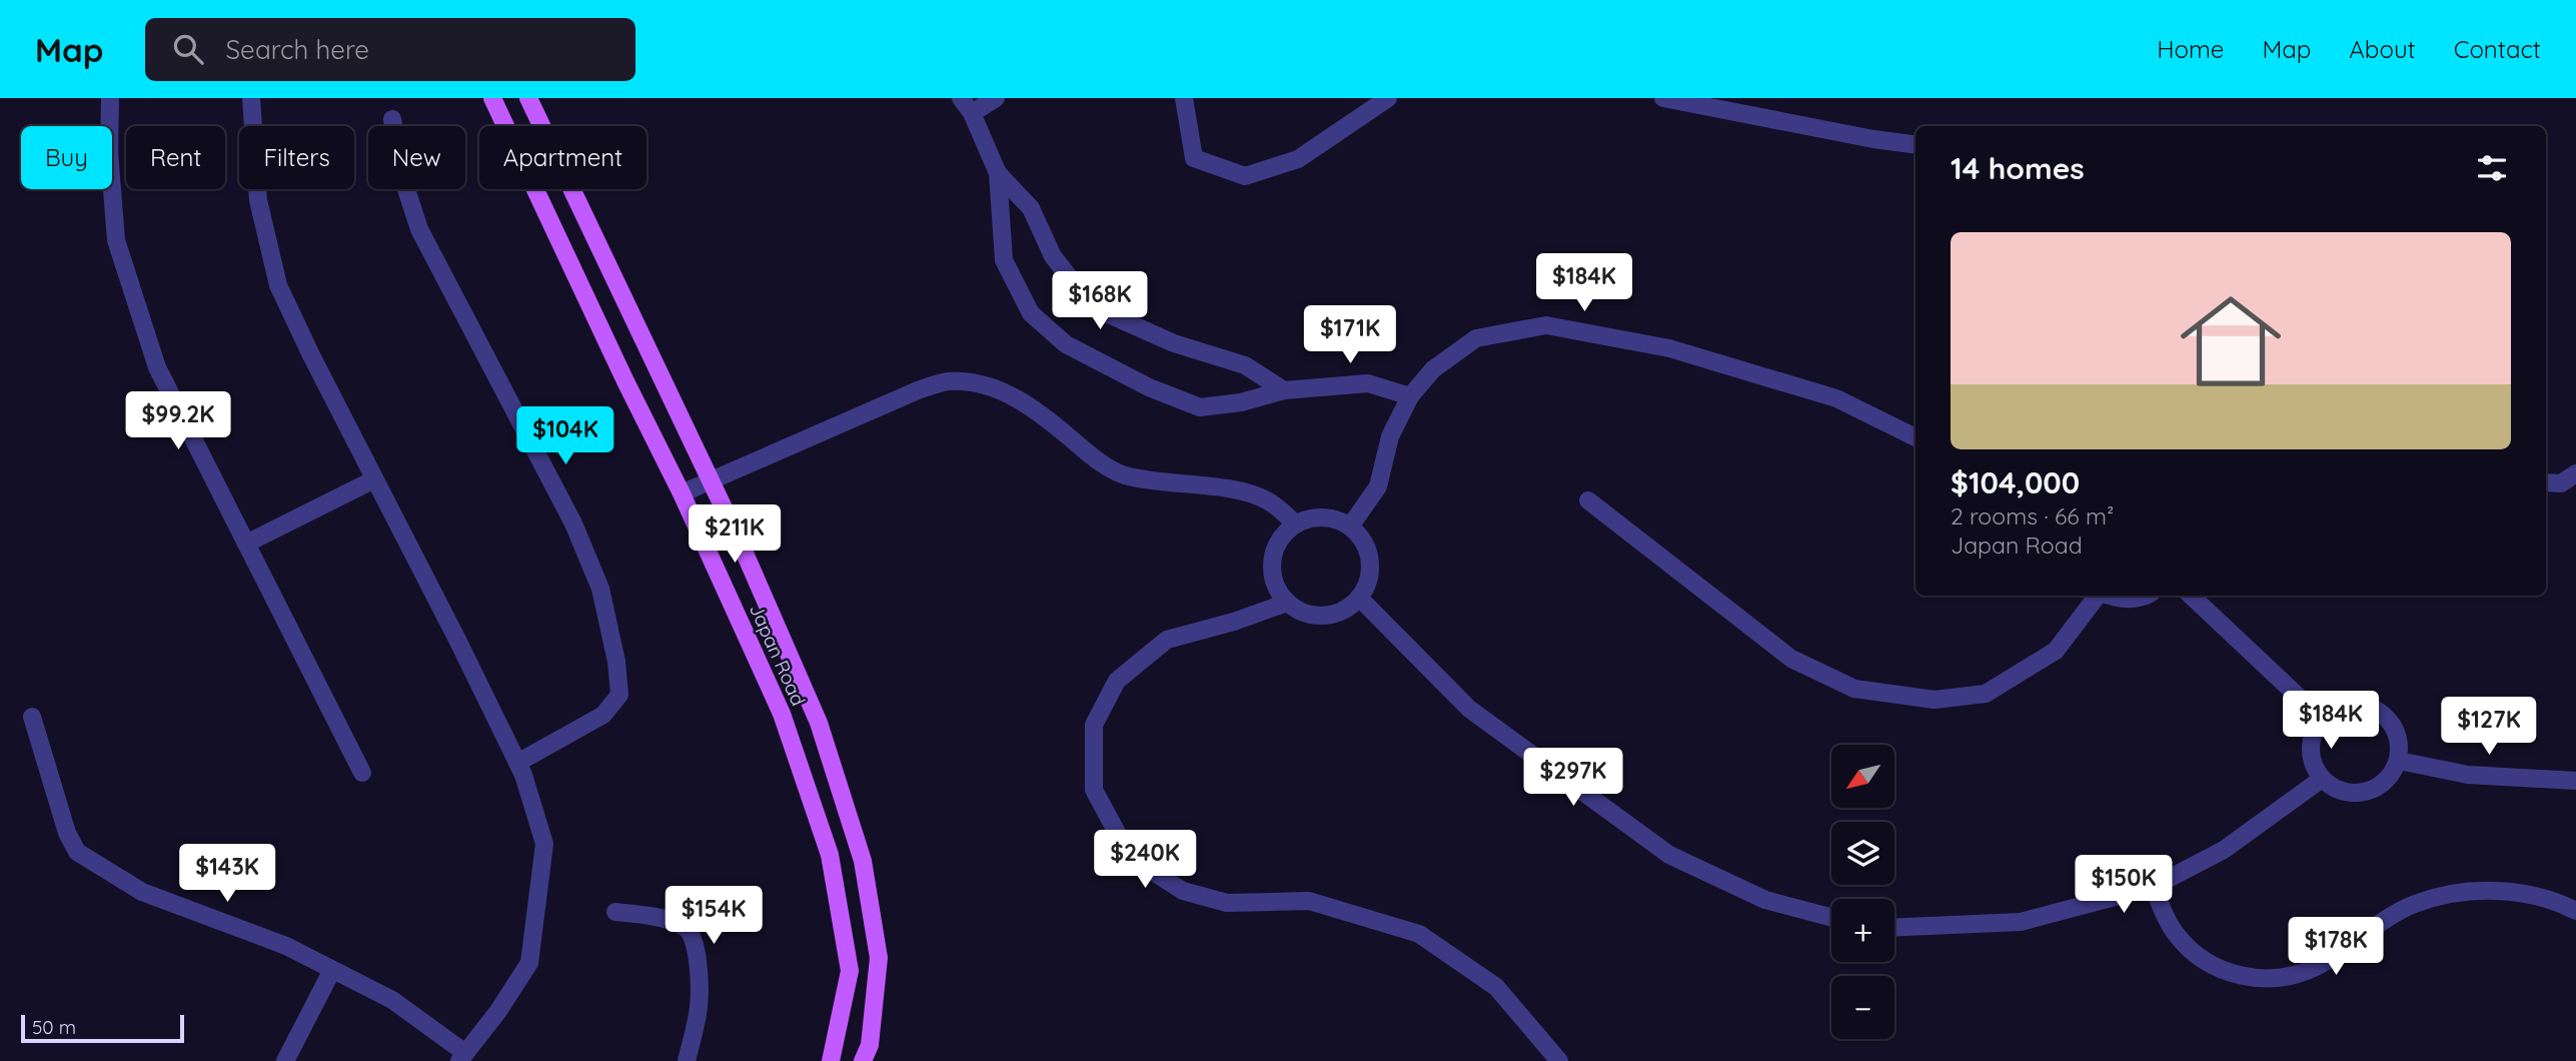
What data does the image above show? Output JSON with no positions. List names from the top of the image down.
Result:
{
  "streets": {
    "main road": ["Japan Road"]
  },
  "scale_bar": "50 m",
  "north": "bottom left",
  "page": {
    "header": "Map",
    "search": "Search here",
    "nav": [
      "Home",
      "Map",
      "About",
      "Contact"
    ],
    "chip": [
      "Buy",
      "Rent",
      "Filters",
      "New",
      "Apartment"
    ],
    "heading": "14 homes",
    "list": [
      {
        "name": "$104,000",
        "note": "2 rooms · 66 m² · Japan Road"
      }
    ],
    "price": [
      "$184K",
      "$168K",
      "$171K",
      "$99.2K",
      "$104K",
      "$211K",
      "$184K",
      "$127K",
      "$297K",
      "$240K",
      "$143K",
      "$150K",
      "$154K",
      "$178K"
    ],
    "map_buttons": ["+", "−"],
    "scale": "50 m"
  }
}
